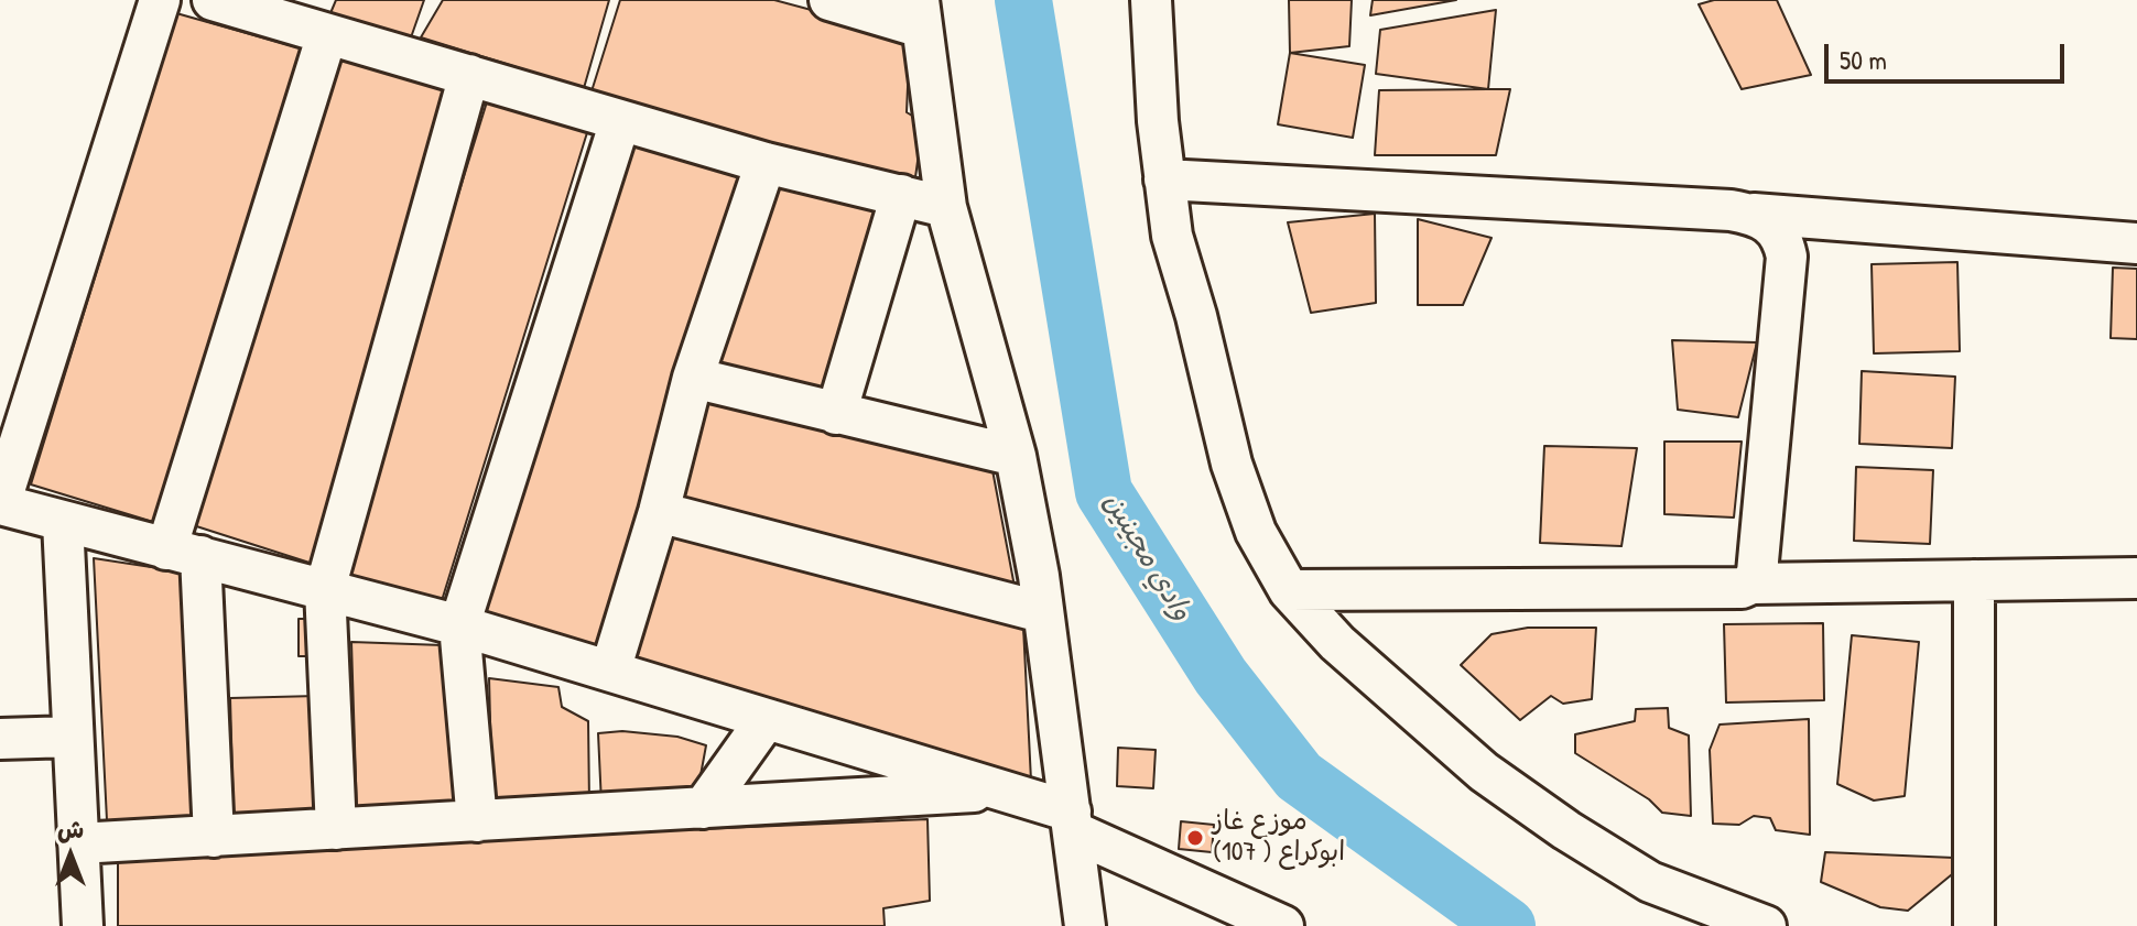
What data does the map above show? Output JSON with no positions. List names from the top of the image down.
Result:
{
  "water": ["وادي مجينين"],
  "places": ["موزع غاز ابوكراع ( 107)"],
  "scale_bar": "50 m",
  "north": "top"
}
